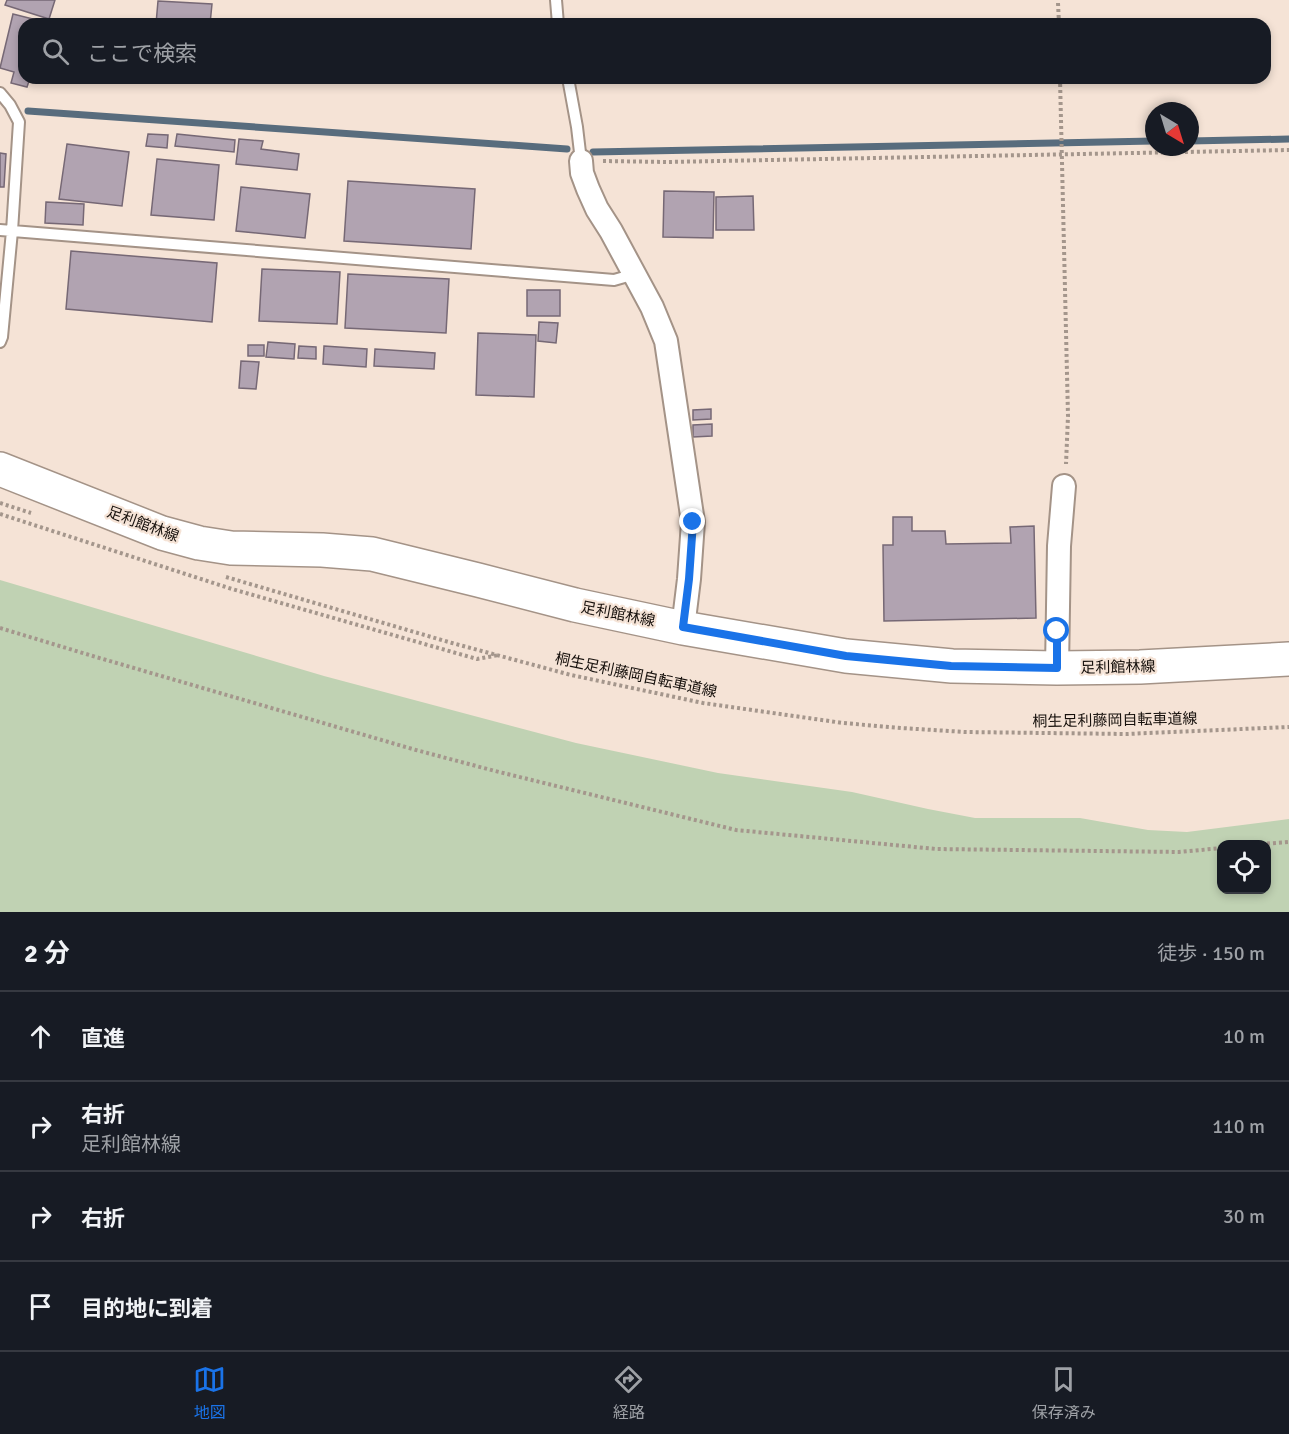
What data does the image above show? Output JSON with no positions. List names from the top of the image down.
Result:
{
  "streets": {
    "main road": ["足利館林線"],
    "path": ["桐生足利藤岡自転車道線"]
  },
  "north": "bottom right",
  "page": {
    "search": "ここで検索",
    "heading": ["2 分", "徒歩 · 150 m"],
    "list": [
      ["直進", "10 m"],
      ["右折", "足利館林線", "110 m"],
      ["右折", "30 m"],
      "目的地に到着"
    ],
    "nav": ["地図", "経路", "保存済み"]
  }
}
